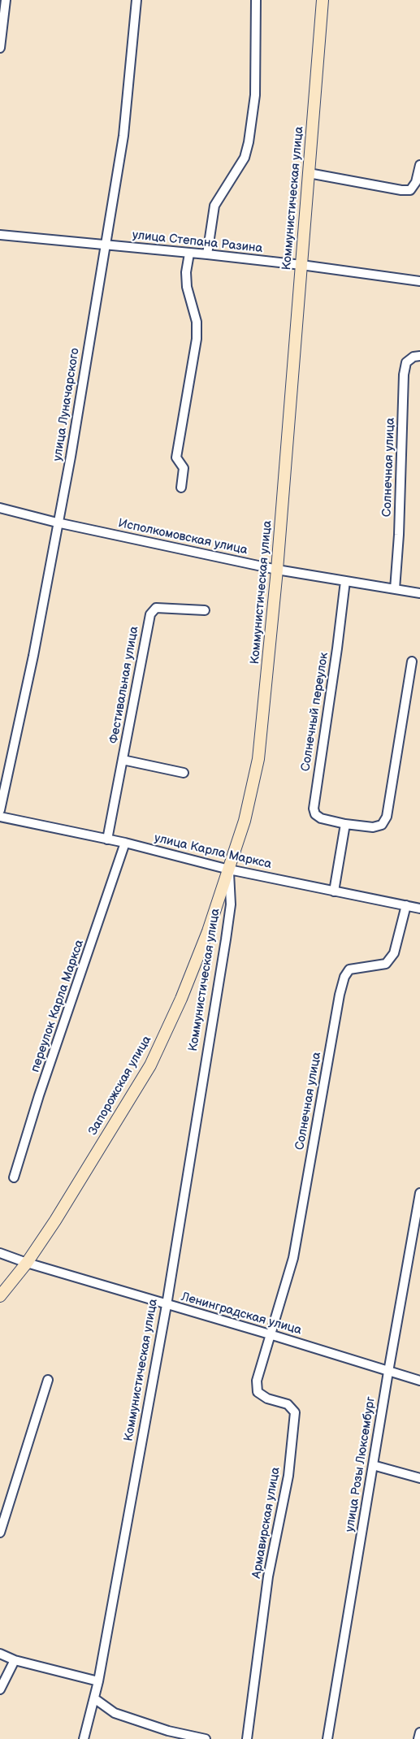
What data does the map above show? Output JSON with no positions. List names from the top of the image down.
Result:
{
  "streets": {
    "main road": ["Коммунистическая улица", "Запорожская улица"],
    "street": [
      "улица Степана Разина",
      "улица Луначарского",
      "Солнечная улица",
      "Исполкомовская улица",
      "Фестивальная улица",
      "Солнечный переулок",
      "улица Карла Маркса",
      "переулок Карла Маркса",
      "Ленинградская улица",
      "улица Розы Люксембург",
      "Армавирская улица"
    ]
  },
  "crossings": [
    ["Коммунистическая улица", "улица Степана Разина"],
    ["Коммунистическая улица", "Исполкомовская улица"],
    ["Коммунистическая улица", "улица Карла Маркса"],
    ["Коммунистическая улица", "Запорожская улица"],
    ["Коммунистическая улица", "Ленинградская улица"],
    ["улица Степана Разина", "улица Луначарского"],
    ["улица Луначарского", "Исполкомовская улица"],
    ["Солнечная улица", "Исполкомовская улица"],
    ["Солнечная улица", "улица Карла Маркса"],
    ["Солнечная улица", "Ленинградская улица"],
    ["Солнечная улица", "Армавирская улица"],
    ["Исполкомовская улица", "Солнечный переулок"],
    ["Фестивальная улица", "улица Карла Маркса"],
    ["улица Карла Маркса", "переулок Карла Маркса"],
    ["улица Карла Маркса", "Запорожская улица"],
    ["Запорожская улица", "Ленинградская улица"],
    ["Ленинградская улица", "улица Розы Люксембург"],
    ["Ленинградская улица", "Армавирская улица"]
  ]
}
